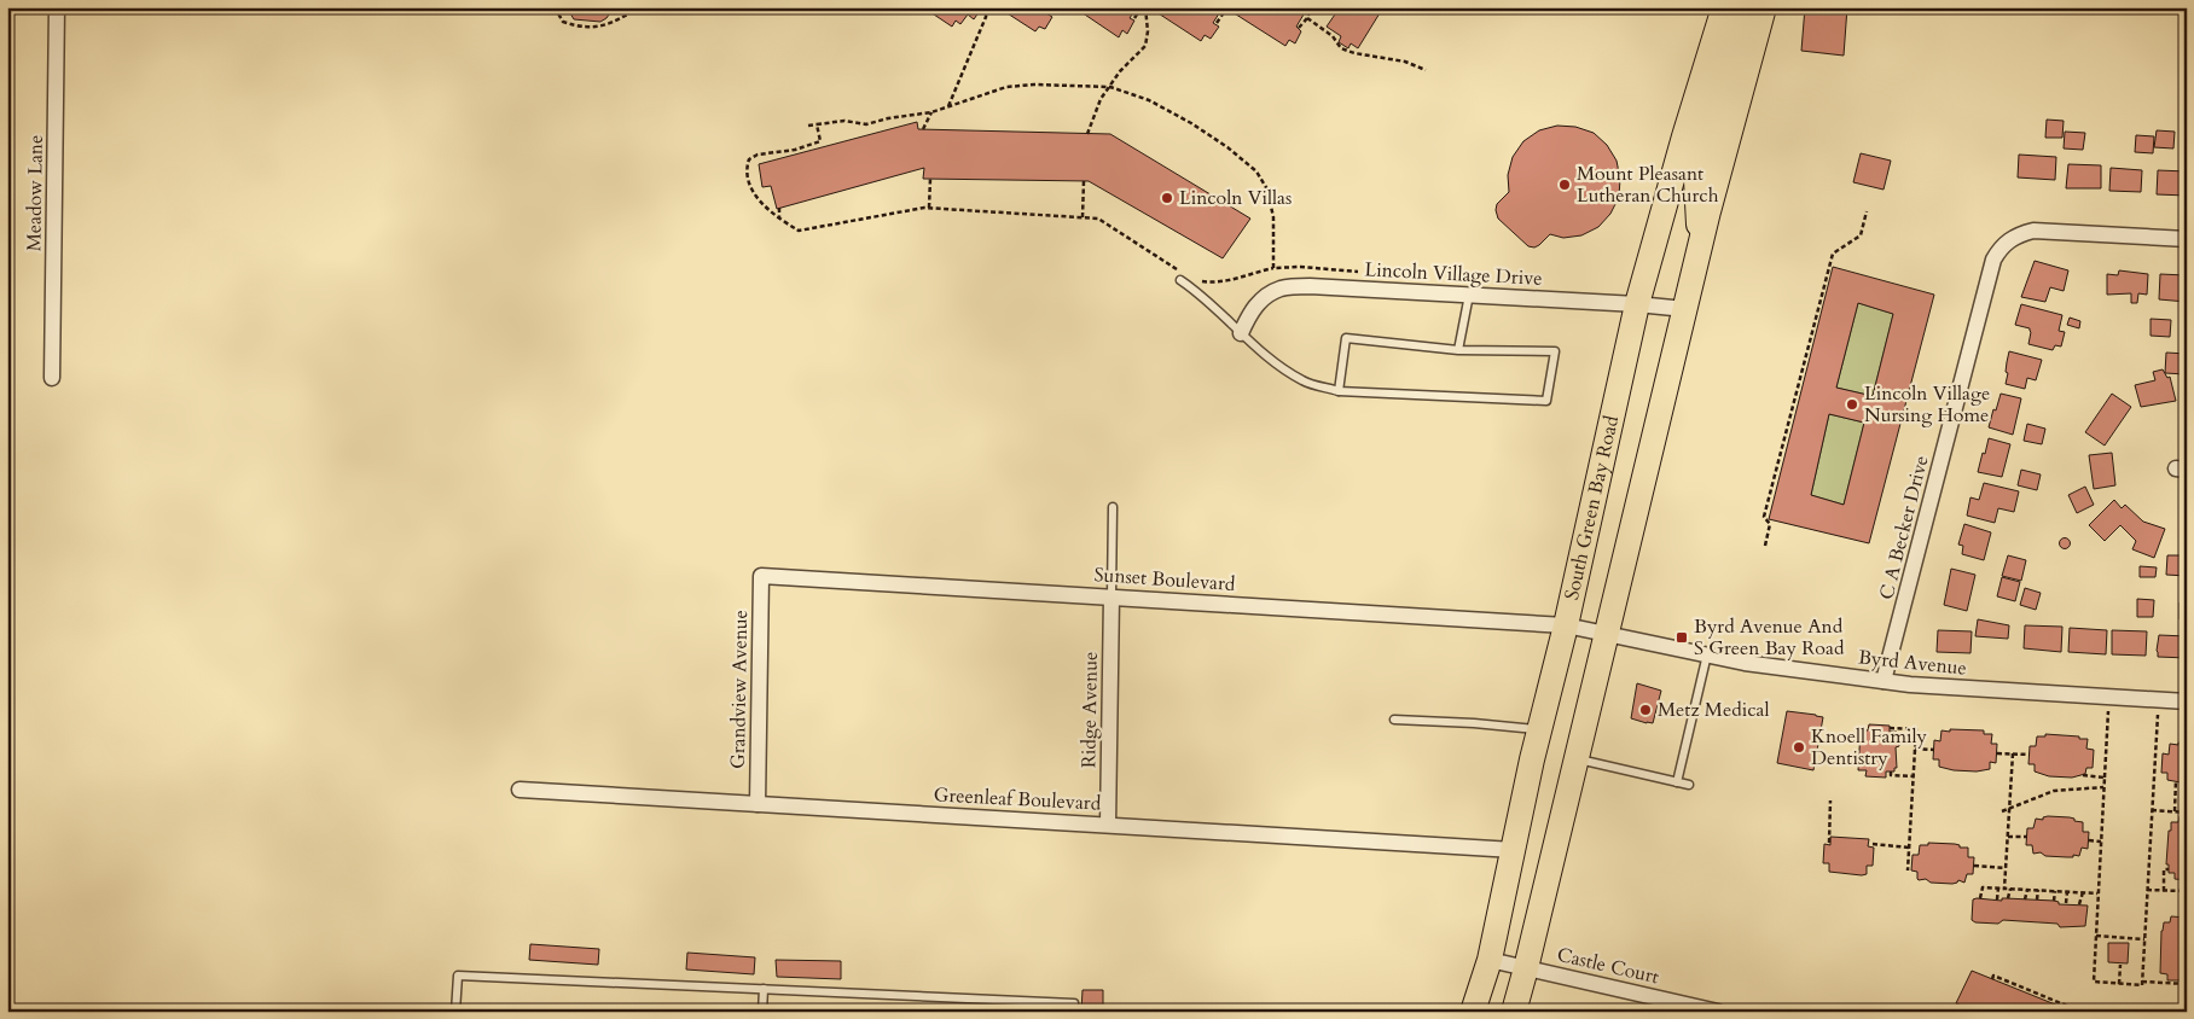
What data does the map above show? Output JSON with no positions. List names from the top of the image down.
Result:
{
  "streets": {
    "main road": ["South Green Bay Road"],
    "street": [
      "Meadow Lane",
      "Lincoln Village Drive",
      "C A Becker Drive",
      "Sunset Boulevard",
      "Byrd Avenue",
      "Grandview Avenue",
      "Ridge Avenue",
      "Greenleaf Boulevard",
      "Castle Court"
    ]
  },
  "crossings": [
    ["Lincoln Village Drive", "South Green Bay Road"],
    ["South Green Bay Road", "Sunset Boulevard"],
    ["South Green Bay Road", "Byrd Avenue"],
    ["South Green Bay Road", "Greenleaf Boulevard"],
    ["South Green Bay Road", "Castle Court"],
    ["C A Becker Drive", "Byrd Avenue"],
    ["Sunset Boulevard", "Byrd Avenue"],
    ["Sunset Boulevard", "Grandview Avenue"],
    ["Sunset Boulevard", "Ridge Avenue"],
    ["Grandview Avenue", "Greenleaf Boulevard"],
    ["Ridge Avenue", "Greenleaf Boulevard"]
  ],
  "places": {
    "other": [
      "Mount Pleasant Lutheran Church",
      "Lincoln Villas",
      "Lincoln Village Nursing Home",
      "Metz Medical",
      "Knoell Family Dentistry"
    ],
    "transit": ["Byrd Avenue And S Green Bay Road"]
  }
}
